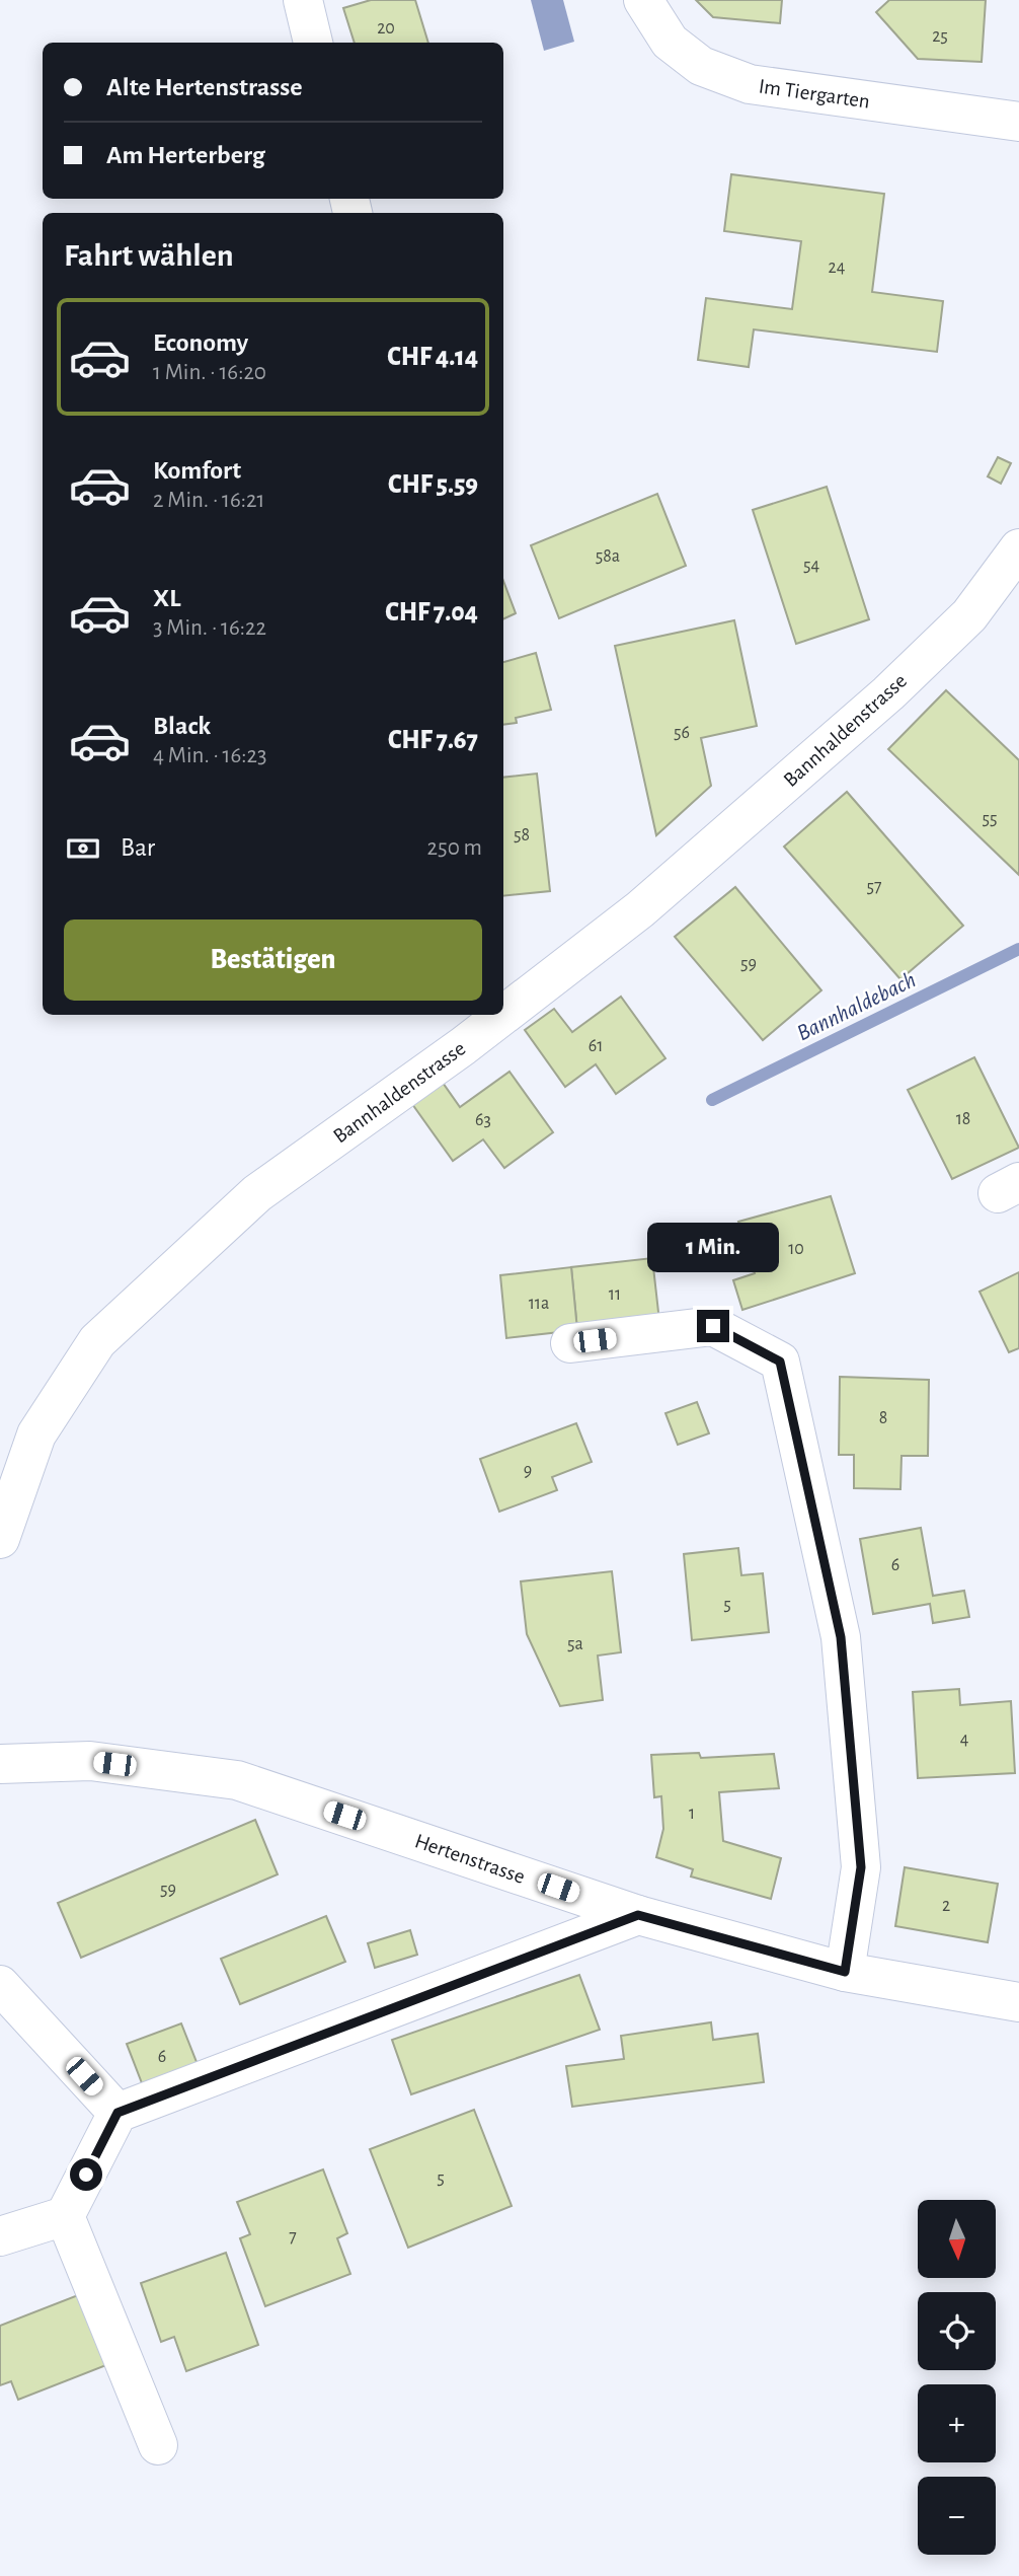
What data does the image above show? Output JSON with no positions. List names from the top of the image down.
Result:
{
  "streets": {
    "street": ["Im Tiergarten", "Bannhaldenstrasse", "Hertenstrasse"]
  },
  "water": ["Bannhaldebach"],
  "house_numbers": [
    "20",
    "25",
    "24",
    "58a",
    "54",
    "56",
    "55",
    "58",
    "57",
    "59",
    "61",
    "18",
    "63",
    "10",
    "11",
    "11a",
    "8",
    "9",
    "6",
    "5",
    "5a",
    "4",
    "1",
    "59",
    "2",
    "6",
    "5",
    "7"
  ],
  "north": "bottom",
  "page": {
    "banner": ["Alte Hertenstrasse", "Am Herterberg"],
    "heading": "Fahrt wählen",
    "list": [
      {
        "name": "Economy",
        "note": "1 Min. · 16:20",
        "value": "CHF 4.14"
      },
      {
        "name": "Komfort",
        "note": "2 Min. · 16:21",
        "value": "CHF 5.59"
      },
      {
        "name": "XL",
        "note": "3 Min. · 16:22",
        "value": "CHF 7.04"
      },
      {
        "name": "Black",
        "note": "4 Min. · 16:23",
        "value": "CHF 7.67"
      }
    ],
    "pay": ["Bar", "250 m"],
    "buttons": "Bestätigen",
    "bubble": "1 Min.",
    "map_buttons": ["+", "−"]
  }
}
